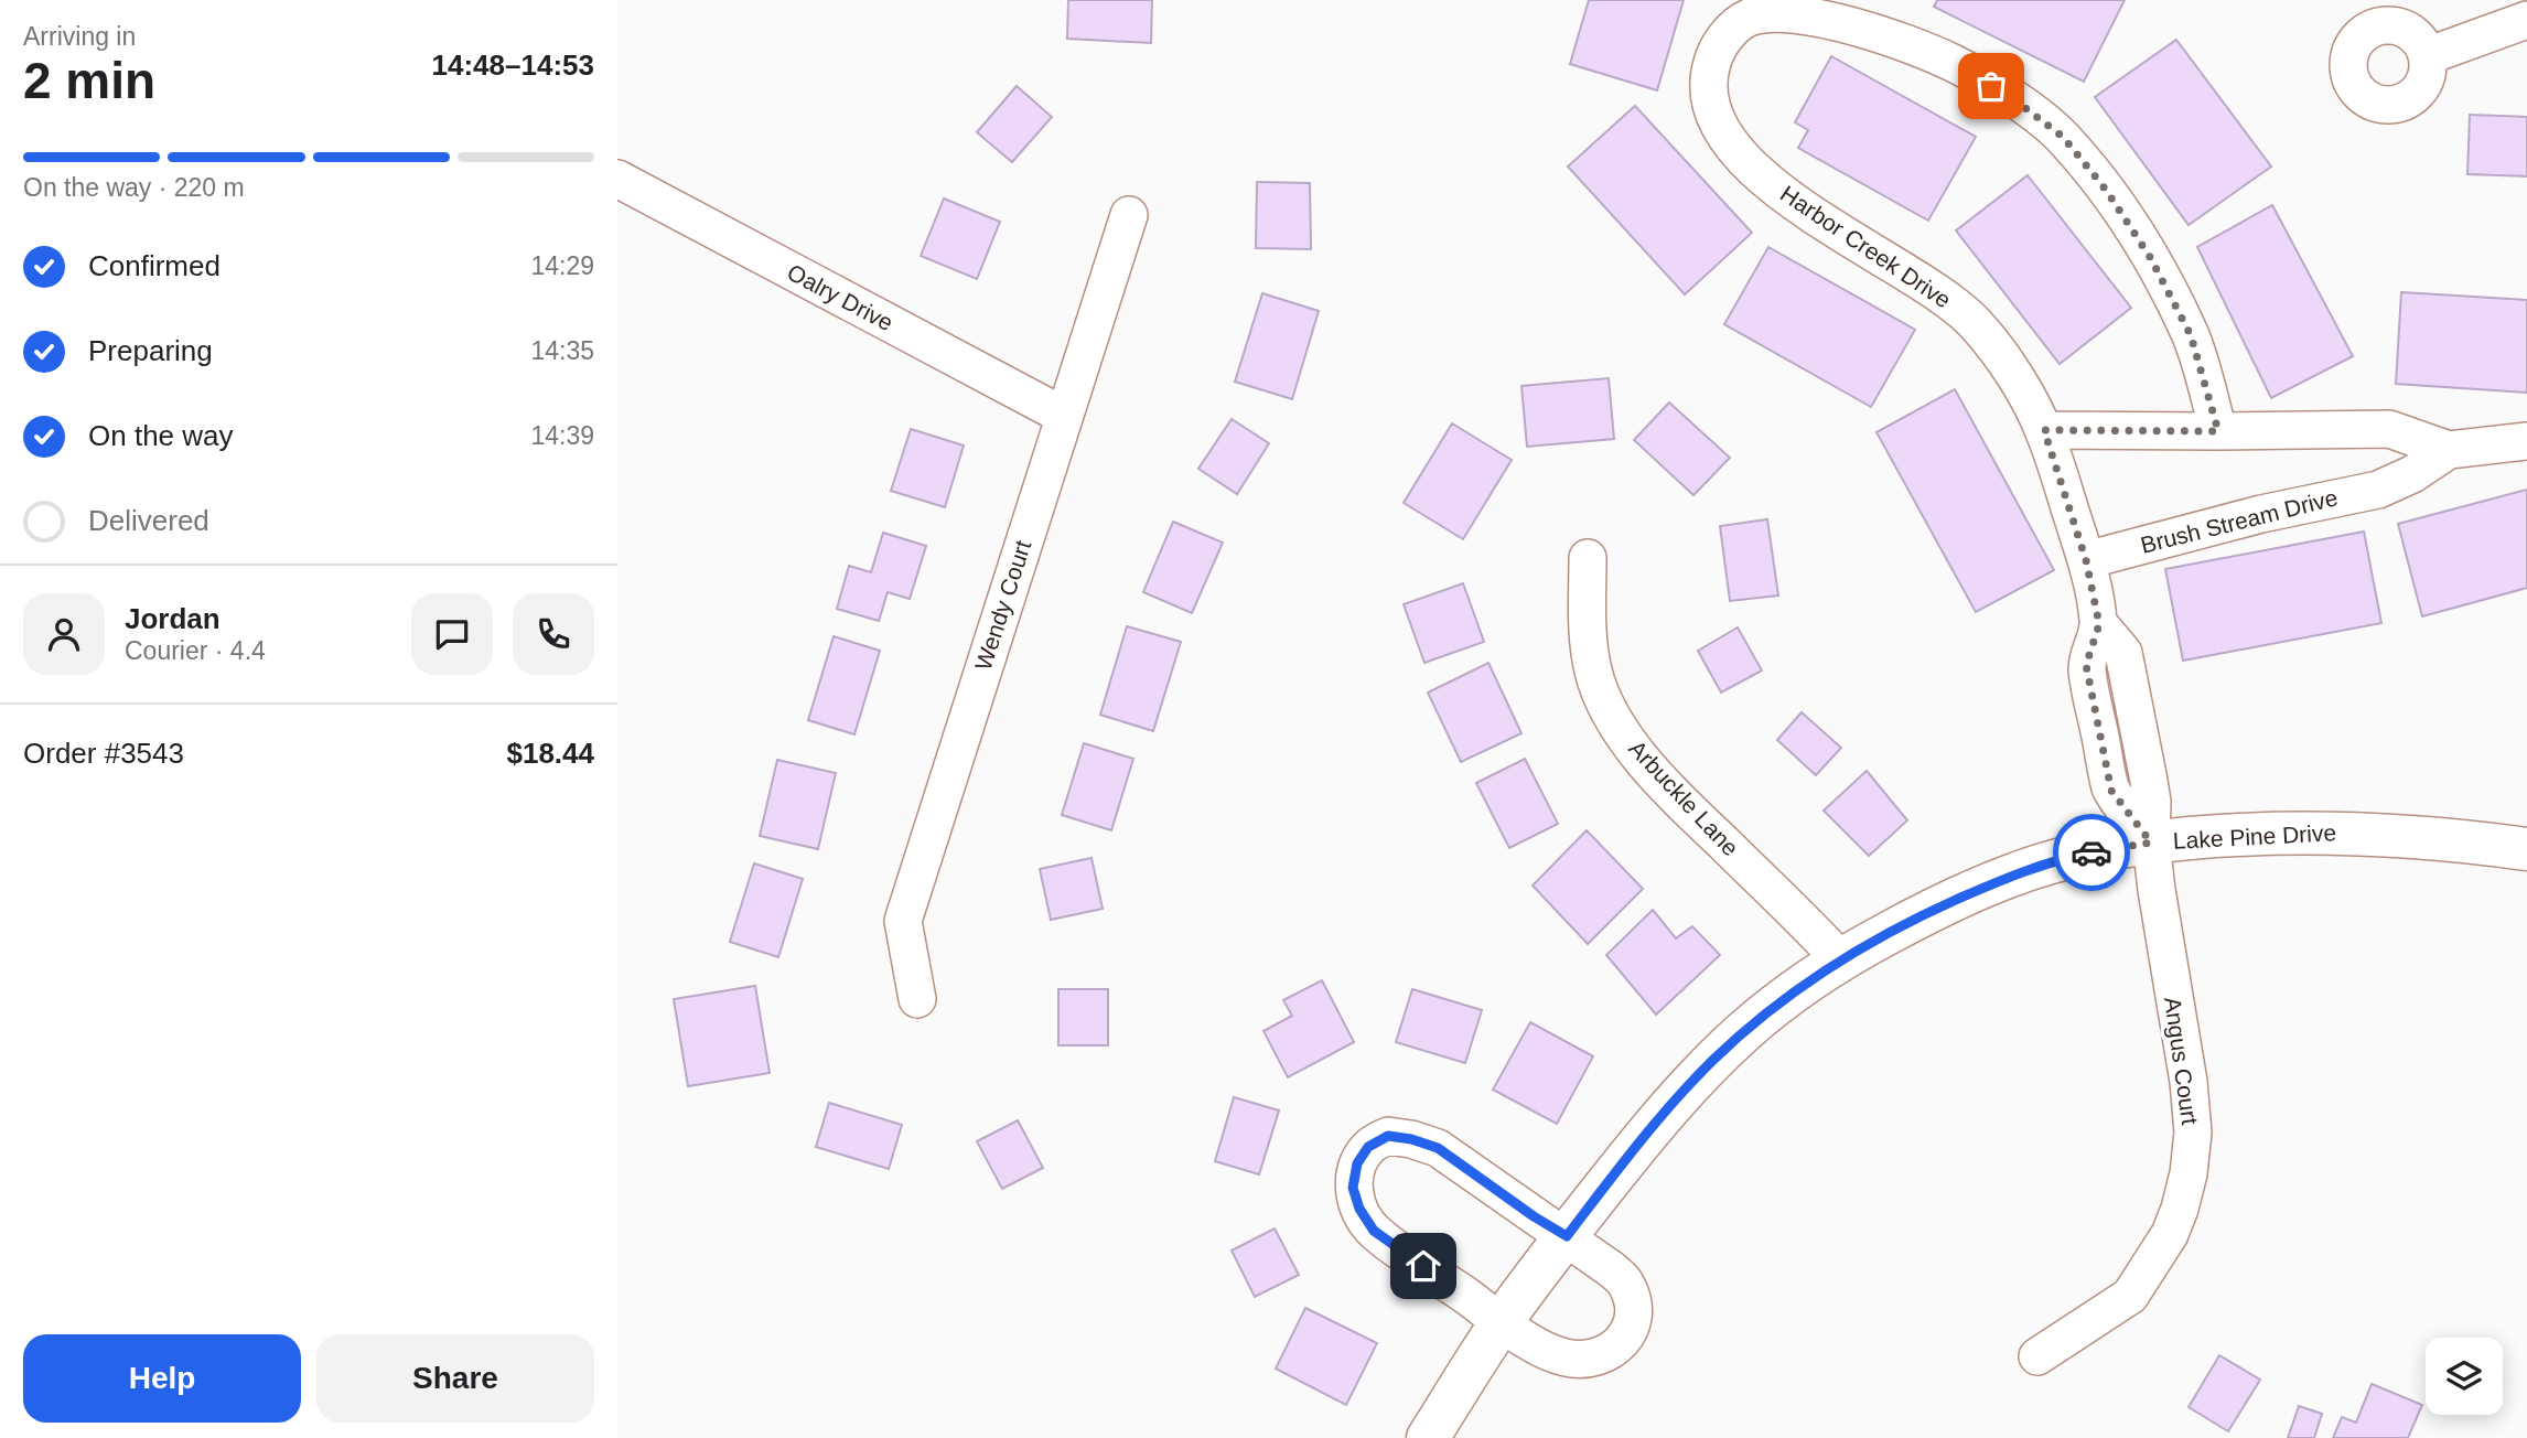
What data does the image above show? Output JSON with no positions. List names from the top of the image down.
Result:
{
  "streets": {
    "street": [
      "Harbor Creek Drive",
      "Oalry Drive",
      "Brush Stream Drive",
      "Wendy Court",
      "Arbuckle Lane",
      "Lake Pine Drive",
      "Angus Court"
    ]
  },
  "crossings": [
    ["Harbor Creek Drive", "Brush Stream Drive"],
    ["Oalry Drive", "Wendy Court"],
    ["Arbuckle Lane", "Lake Pine Drive"],
    ["Lake Pine Drive", "Angus Court"]
  ],
  "page": {
    "heading": ["2 min", "Arriving in", "14:48–14:53"],
    "panel": [
      "Jordan",
      "Courier · 4.4",
      "Order #3543",
      "$18.44"
    ],
    "bar": "On the way · 220 m",
    "list": [
      ["Confirmed", "14:29"],
      ["Preparing", "14:35"],
      ["On the way", "14:39"],
      "Delivered"
    ],
    "buttons": ["Help", "Share"]
  }
}
